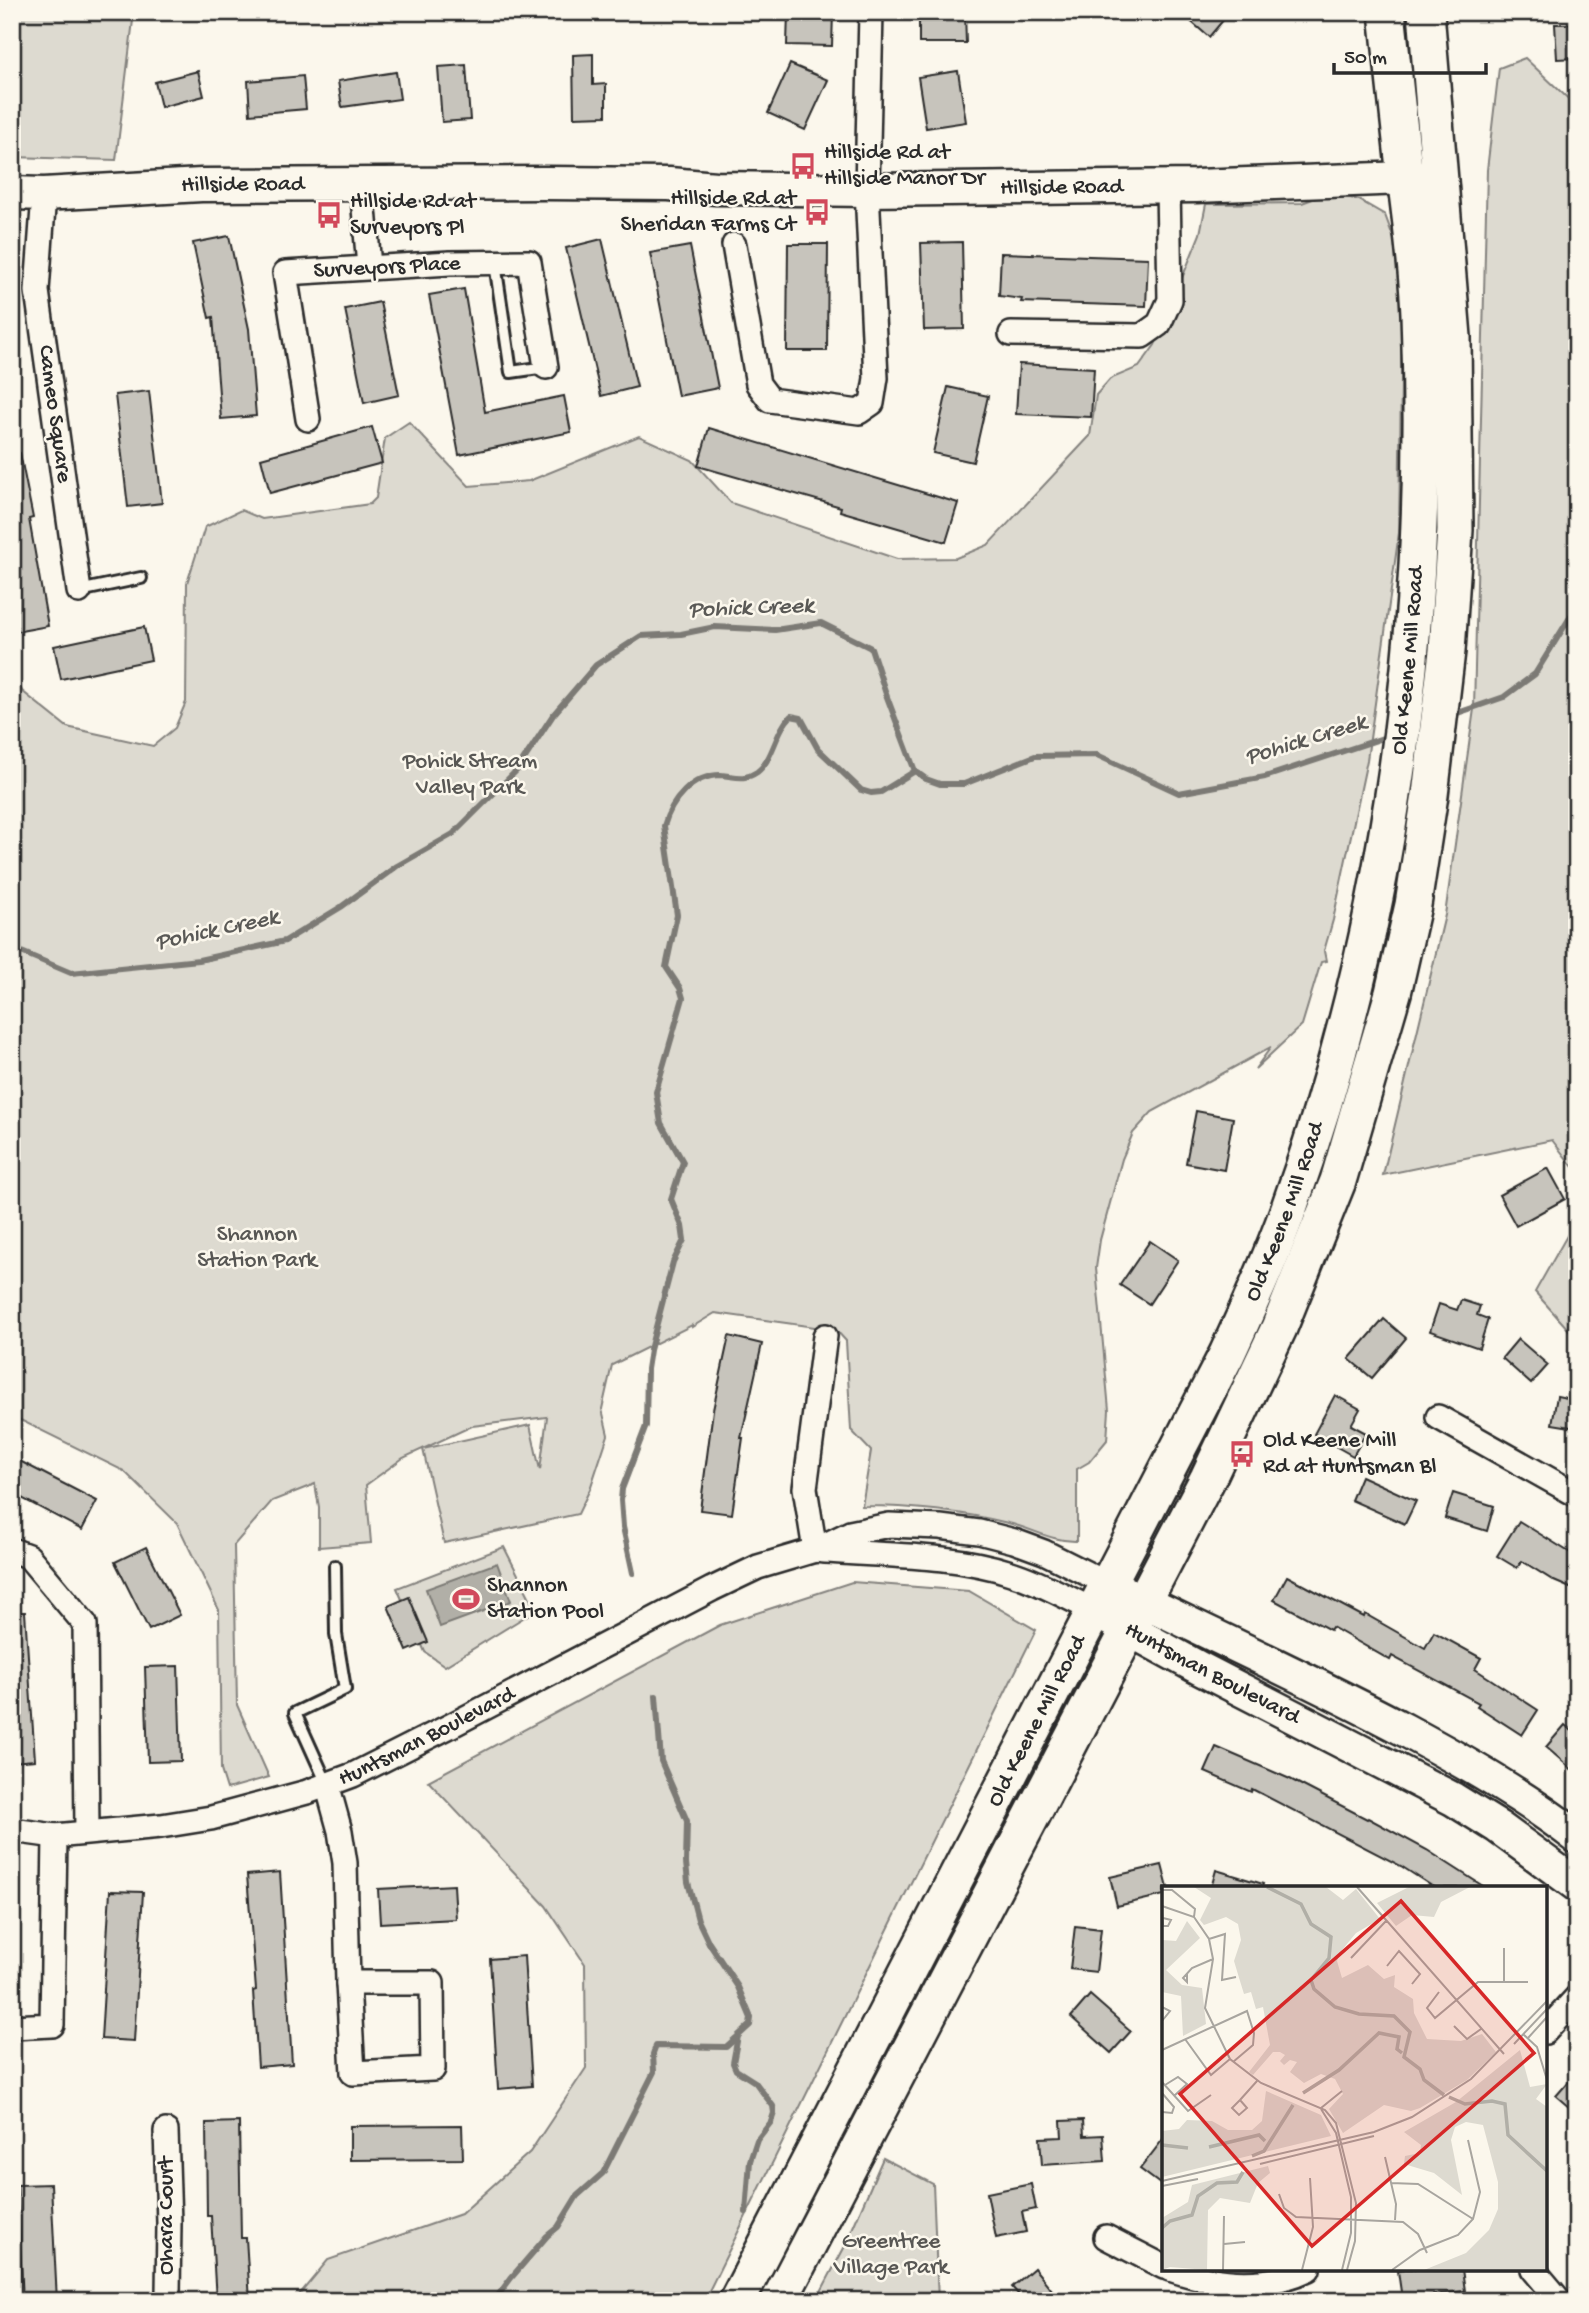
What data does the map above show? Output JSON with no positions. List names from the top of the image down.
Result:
{
  "streets": {
    "main road": ["Old Keene Mill Road"],
    "street": [
      "Hillside Road",
      "Surveyors Place",
      "Cameo Square",
      "Huntsman Boulevard",
      "Ohara Court"
    ]
  },
  "crossings": [
    ["Hillside Road", "Cameo Square"],
    ["Hillside Road", "Old Keene Mill Road"],
    ["Old Keene Mill Road", "Huntsman Boulevard"]
  ],
  "water": ["Pohick Creek"],
  "parks": ["Pohick Stream Valley Park", "Shannon Station Park", "Greentree Village Park"],
  "places": {
    "bus stop": [
      "Hillside Rd at Hillside Manor Dr",
      "Hillside Rd at Sheridan Farms Ct",
      "Hillside Rd at Surveyors Pl",
      "Old Keene Mill Rd at Huntsman Bl"
    ],
    "sports": ["Shannon Station Pool"]
  },
  "scale_bar": "50 m"
}
